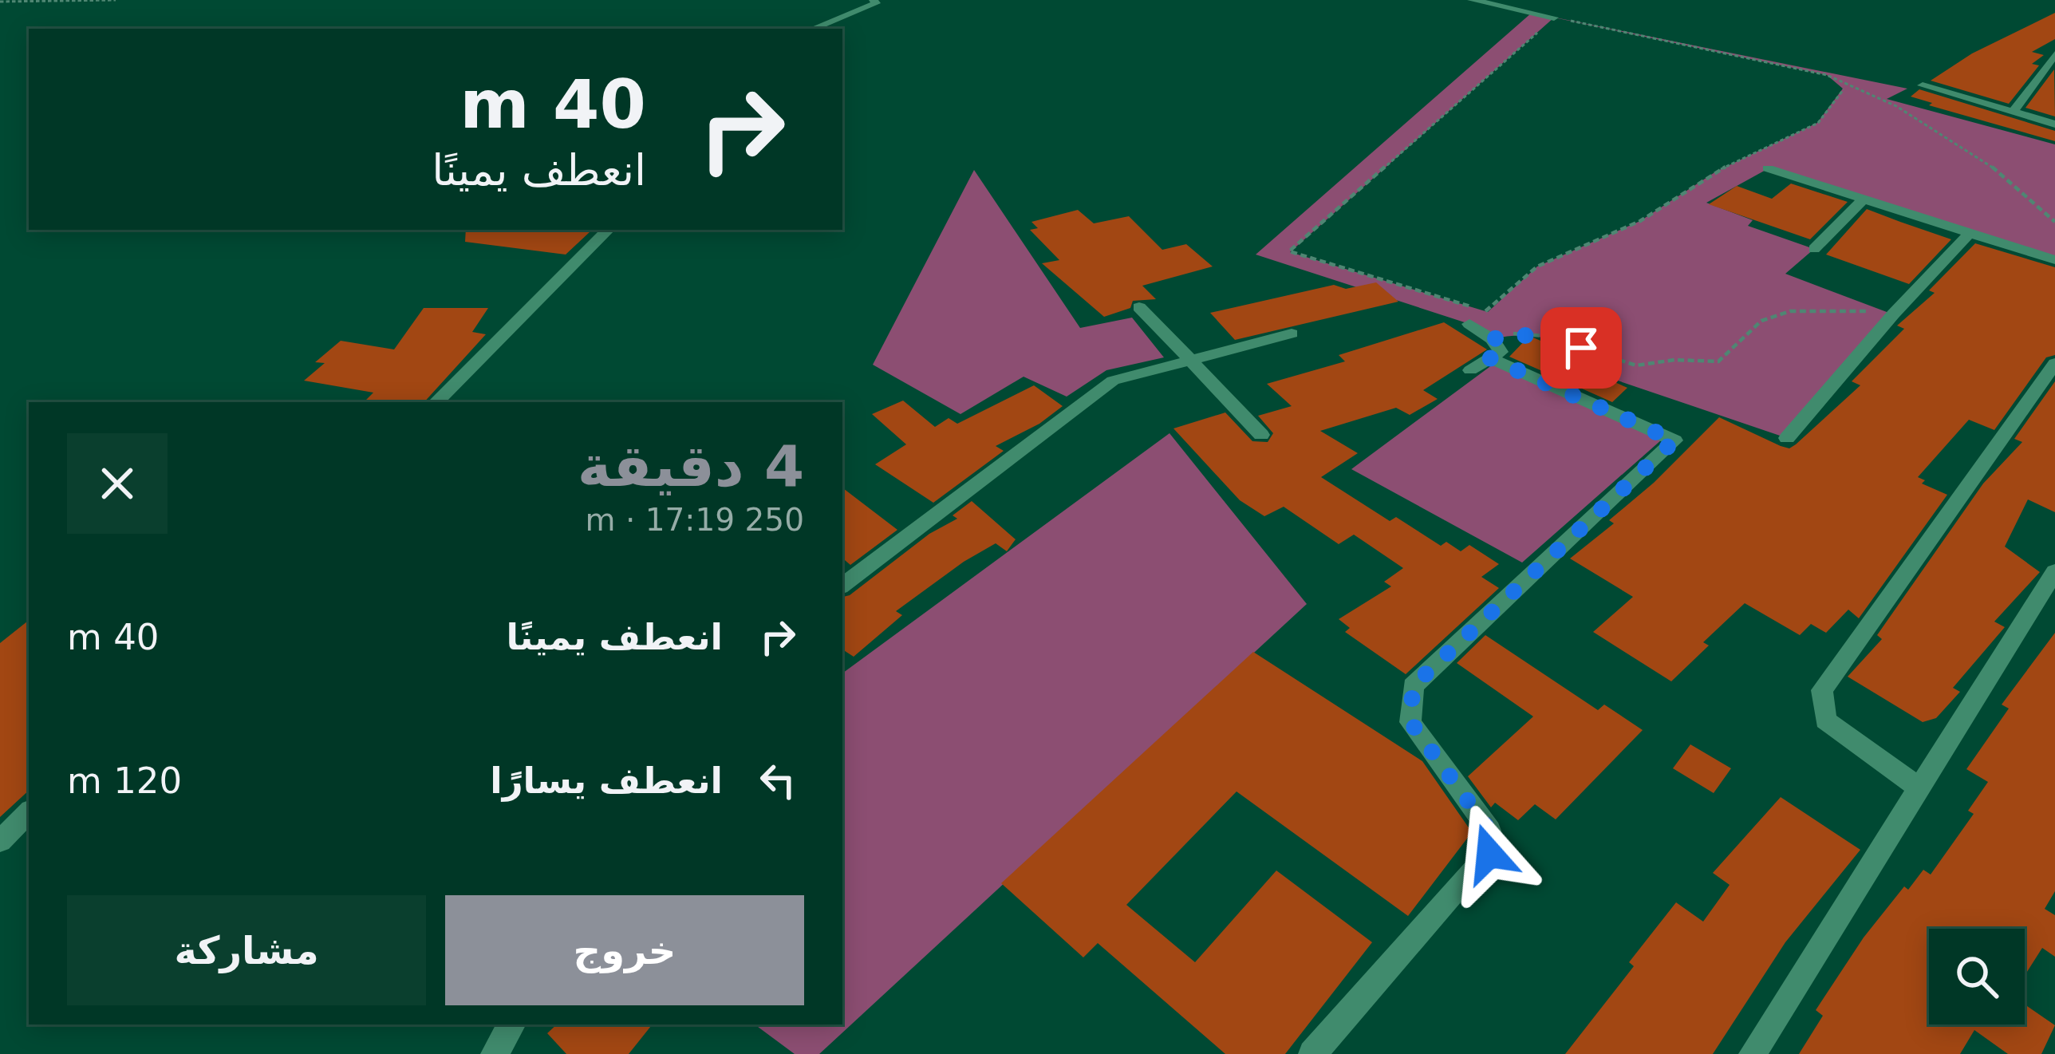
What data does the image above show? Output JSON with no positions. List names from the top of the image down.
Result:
{
  "page": {
    "turn": ["40 m", "انعطف يمينًا"],
    "heading": ["4 دقيقة", "250 m · 17:19"],
    "list": [
      {
        "name": "انعطف يمينًا",
        "value": "40 m"
      },
      {
        "name": "انعطف يسارًا",
        "value": "120 m"
      }
    ],
    "buttons": ["خروج", "مشاركة"]
  }
}
